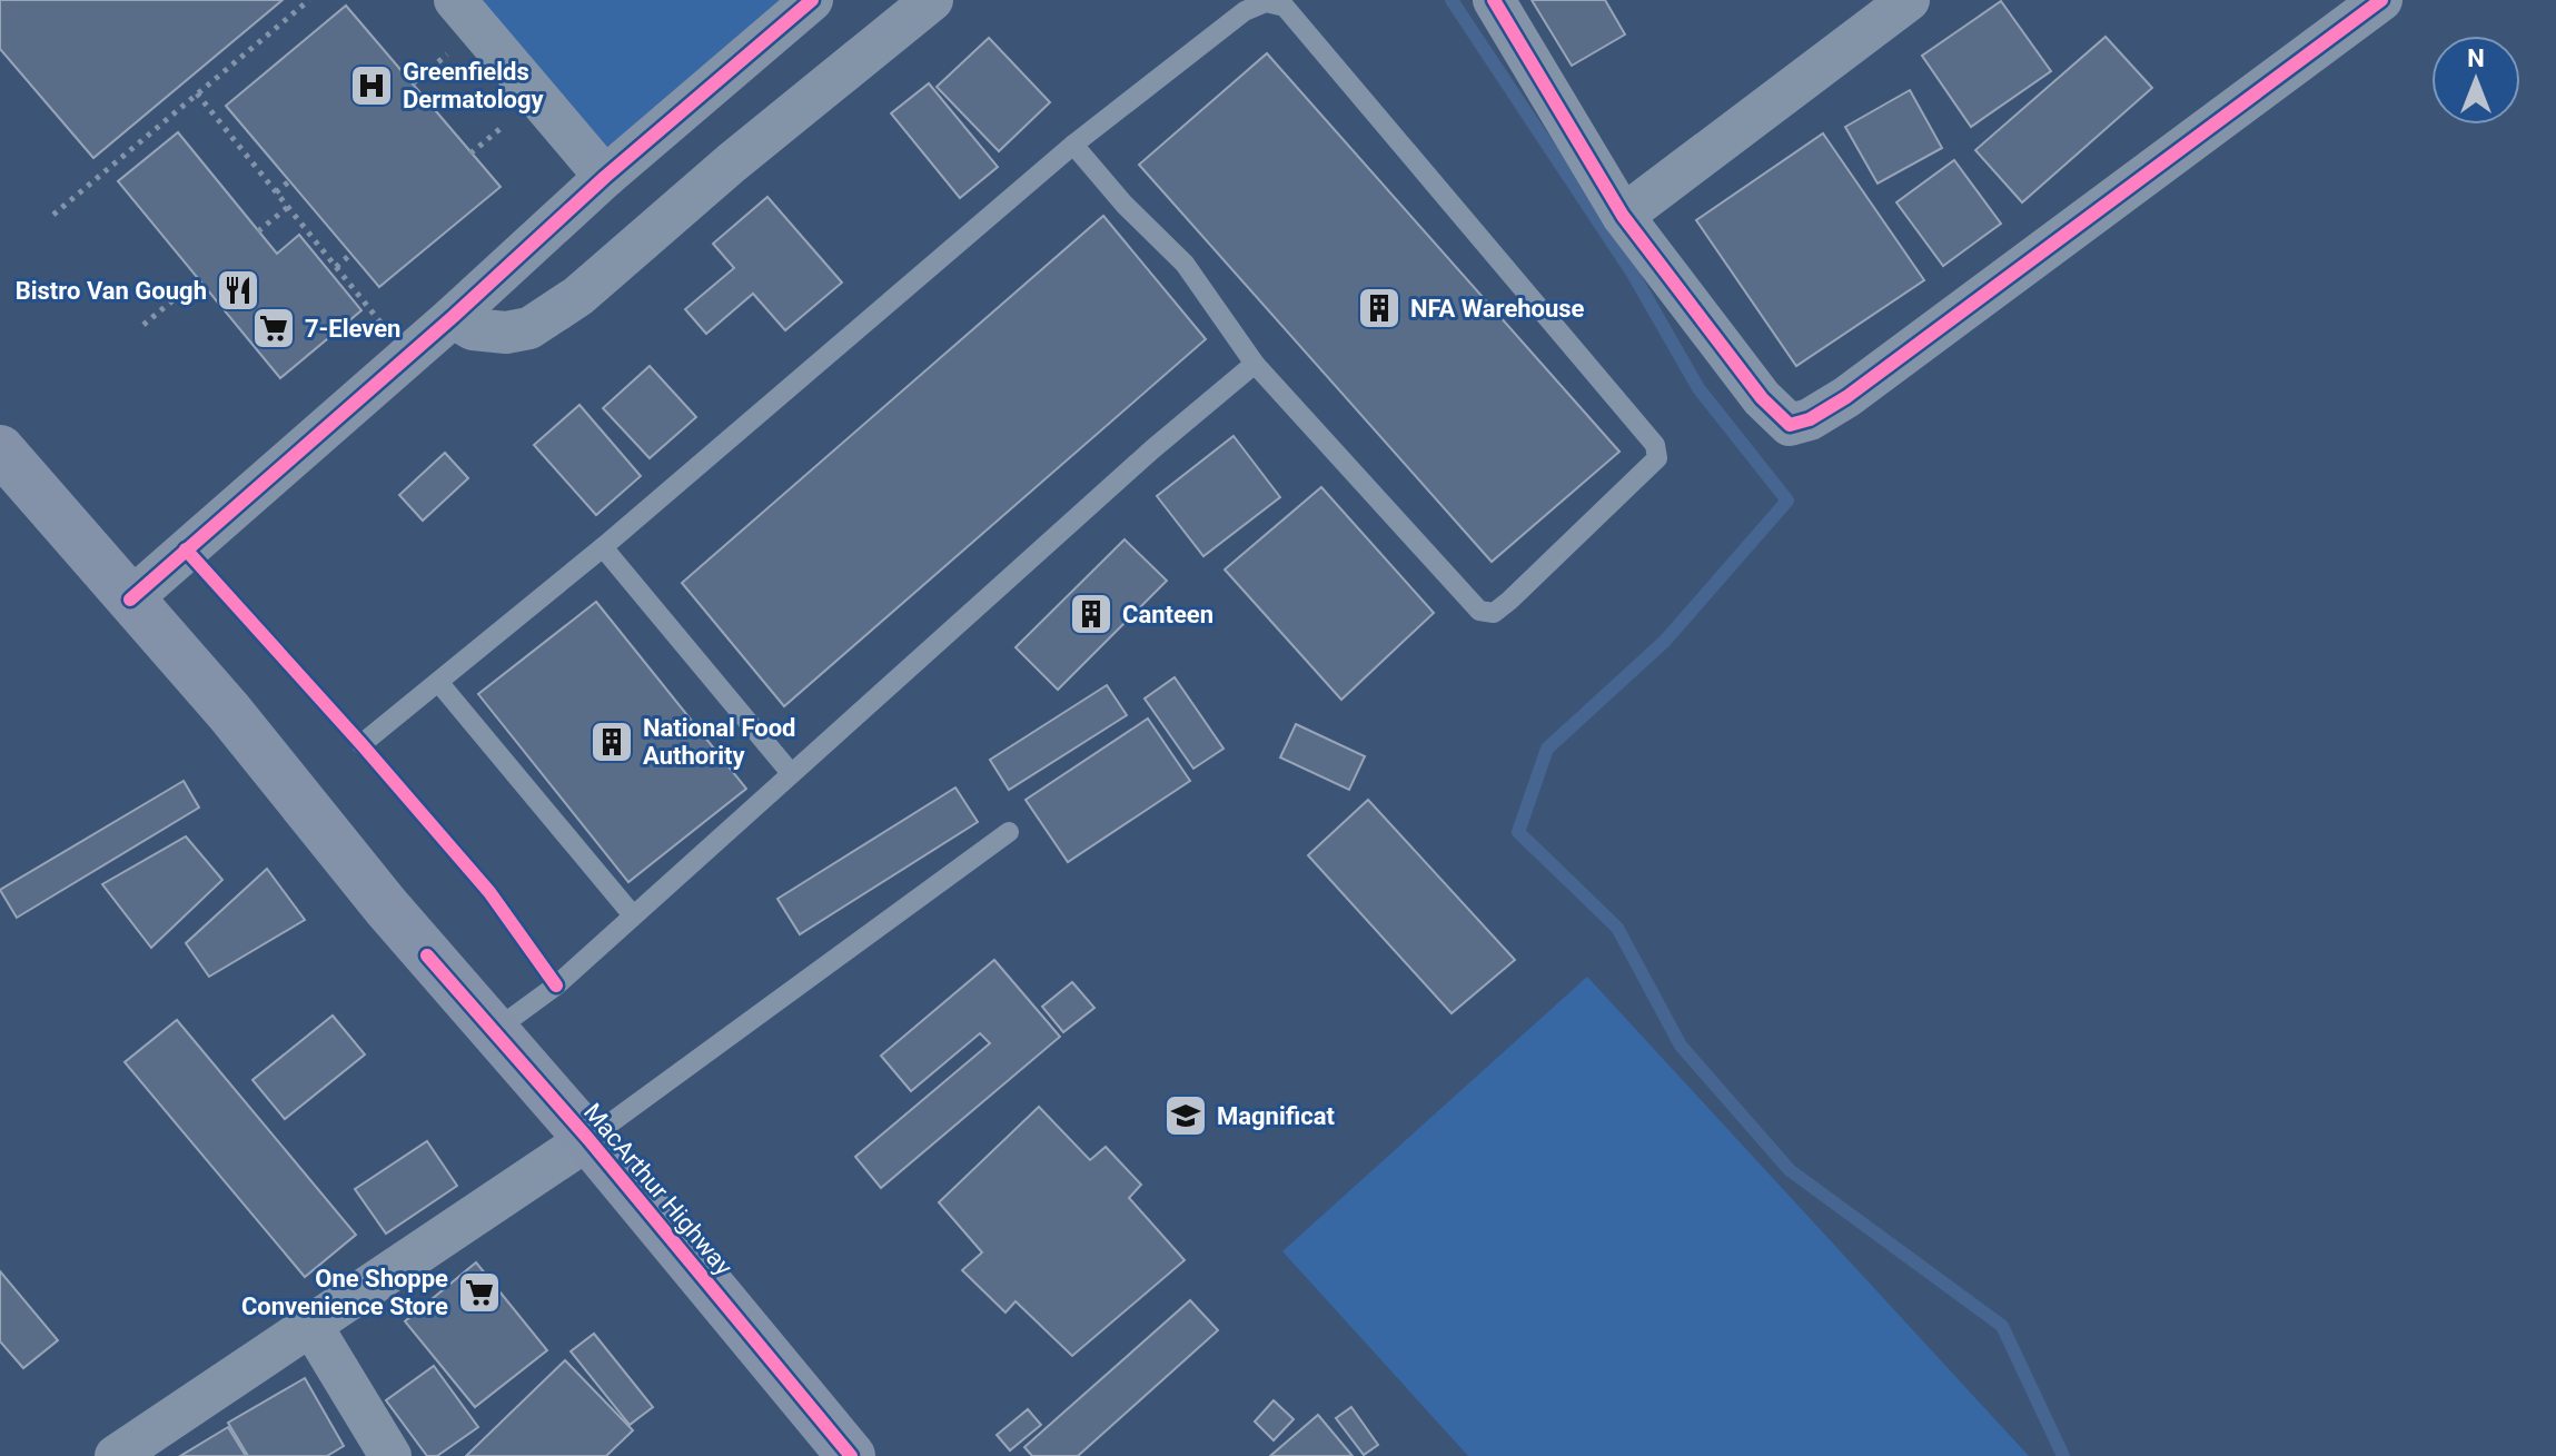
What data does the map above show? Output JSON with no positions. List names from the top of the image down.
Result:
{
  "streets": {
    "highway": ["MacArthur Highway"]
  },
  "places": {
    "hospital": ["Greenfields Dermatology"],
    "restaurant": ["Bistro Van Gough"],
    "building": ["NFA Warehouse", "Canteen", "National Food Authority"],
    "supermarket": ["7-Eleven", "One Shoppe Convenience Store"],
    "school or university": ["Magnificat"]
  },
  "north": "top"
}
